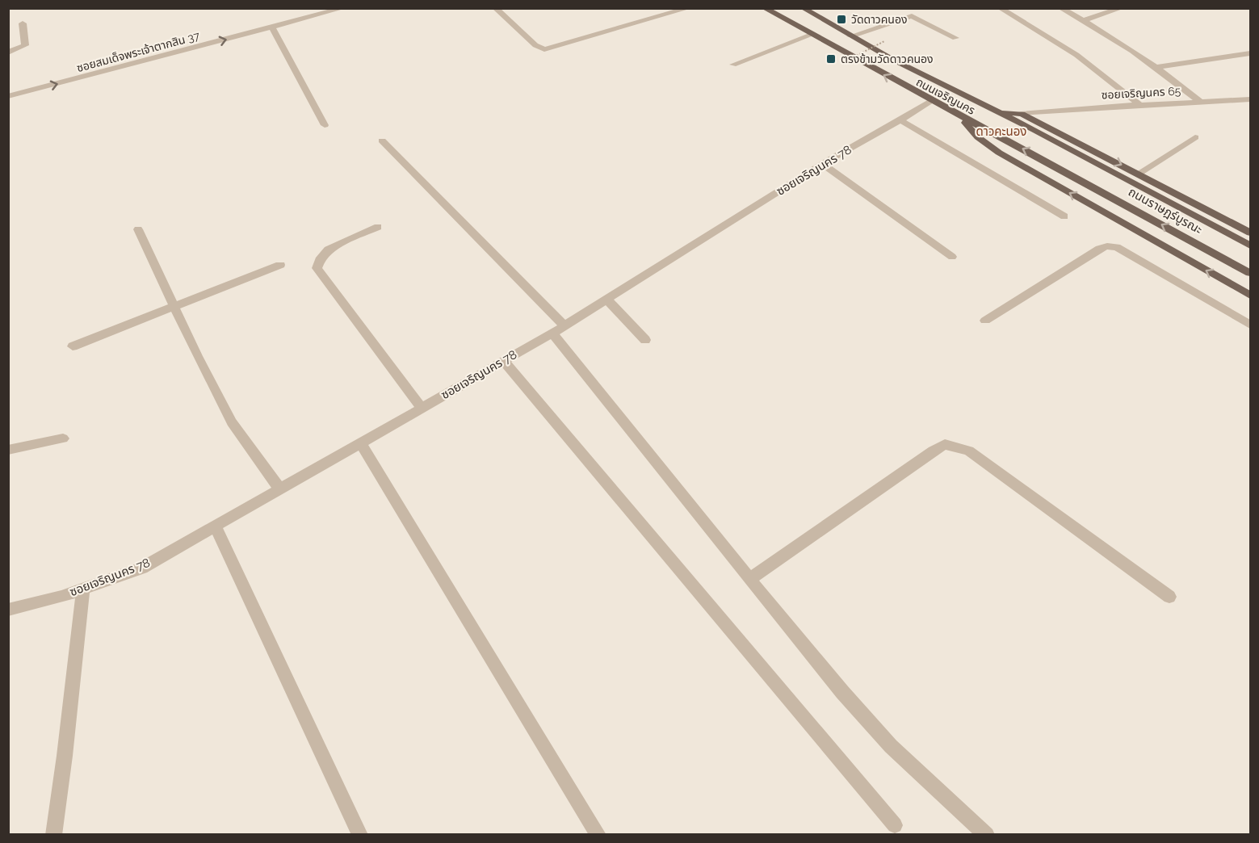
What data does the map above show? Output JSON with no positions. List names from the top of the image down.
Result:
{
  "streets": {
    "main road": ["ถนนเจริญนคร", "ถนนราษฎร์บูรณะ"],
    "street": ["ซอยสมเด็จพระเจ้าตากสิน 37", "ซอยเจริญนคร 65", "ซอยเจริญนคร 78"]
  },
  "crossings": [
    ["ถนนเจริญนคร", "ซอยเจริญนคร 78"],
    ["ถนนเจริญนคร", "ถนนราษฎร์บูรณะ"]
  ],
  "one_way": ["ซอยสมเด็จพระเจ้าตากสิน 37"],
  "districts": ["ดาวคะนอง"],
  "places": {
    "transit": ["วัดดาวคนอง", "ตรงข้ามวัดดาวคนอง"]
  }
}
